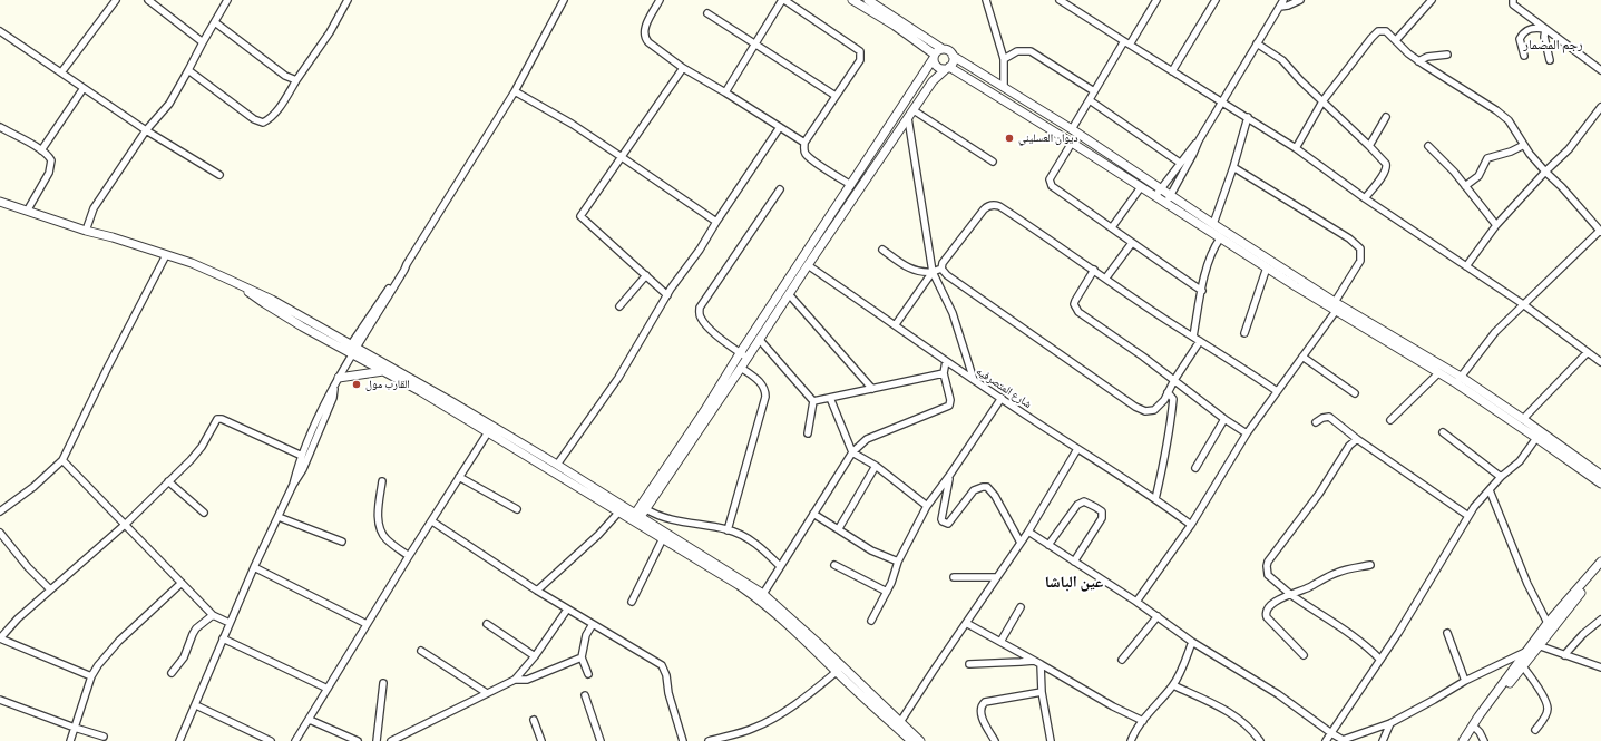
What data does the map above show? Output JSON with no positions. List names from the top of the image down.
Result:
{
  "streets": {
    "street": ["شارع المتصرفيه"]
  },
  "districts": ["رجم المضمار", "عين الباشا"],
  "places": ["ديوان العسليني", "القارب مول"]
}
